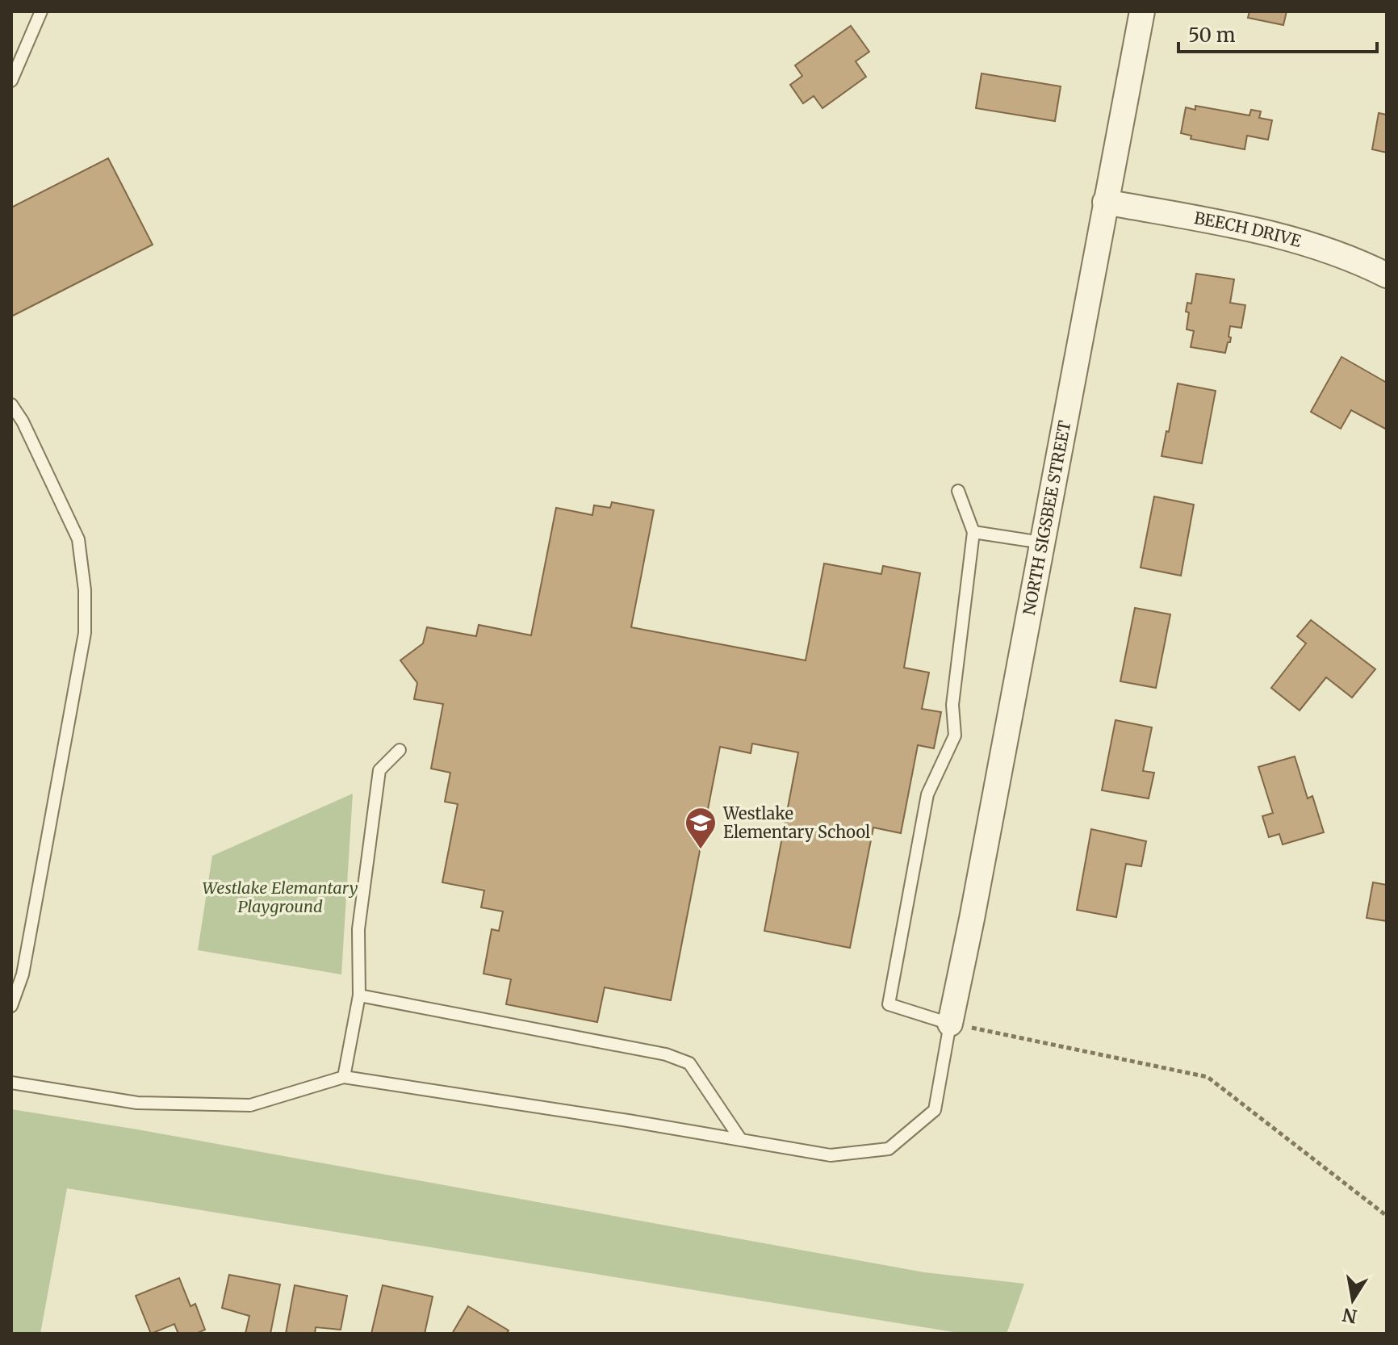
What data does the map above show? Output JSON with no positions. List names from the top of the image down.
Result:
{
  "streets": {
    "street": ["BEECH DRIVE", "NORTH SIGSBEE STREET"]
  },
  "crossings": [
    ["BEECH DRIVE", "NORTH SIGSBEE STREET"]
  ],
  "parks": ["Westlake Elemantary Playground"],
  "places": {
    "school or university": ["Westlake Elementary School"]
  },
  "scale_bar": "50 m",
  "north": "bottom"
}
